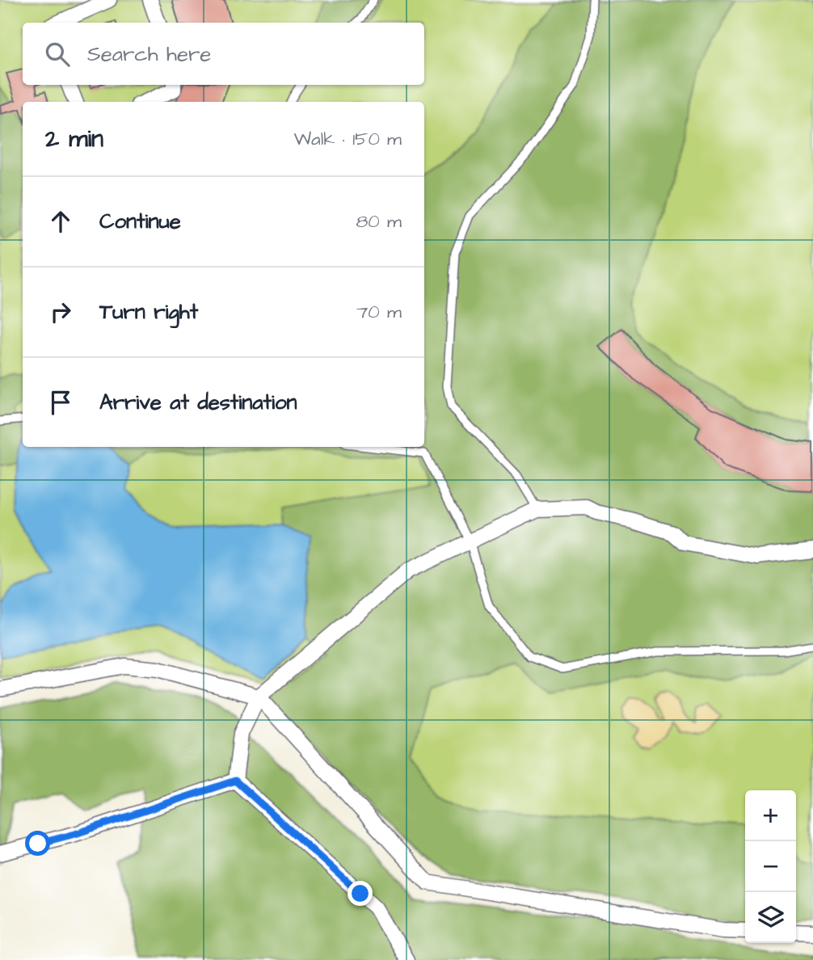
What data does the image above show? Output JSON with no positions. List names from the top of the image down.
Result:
{
  "page": {
    "search": "Search here",
    "heading": ["2 min", "Walk · 150 m"],
    "list": [
      ["Continue", "80 m"],
      ["Turn right", "70 m"],
      "Arrive at destination"
    ],
    "map_buttons": ["+", "−"]
  }
}
